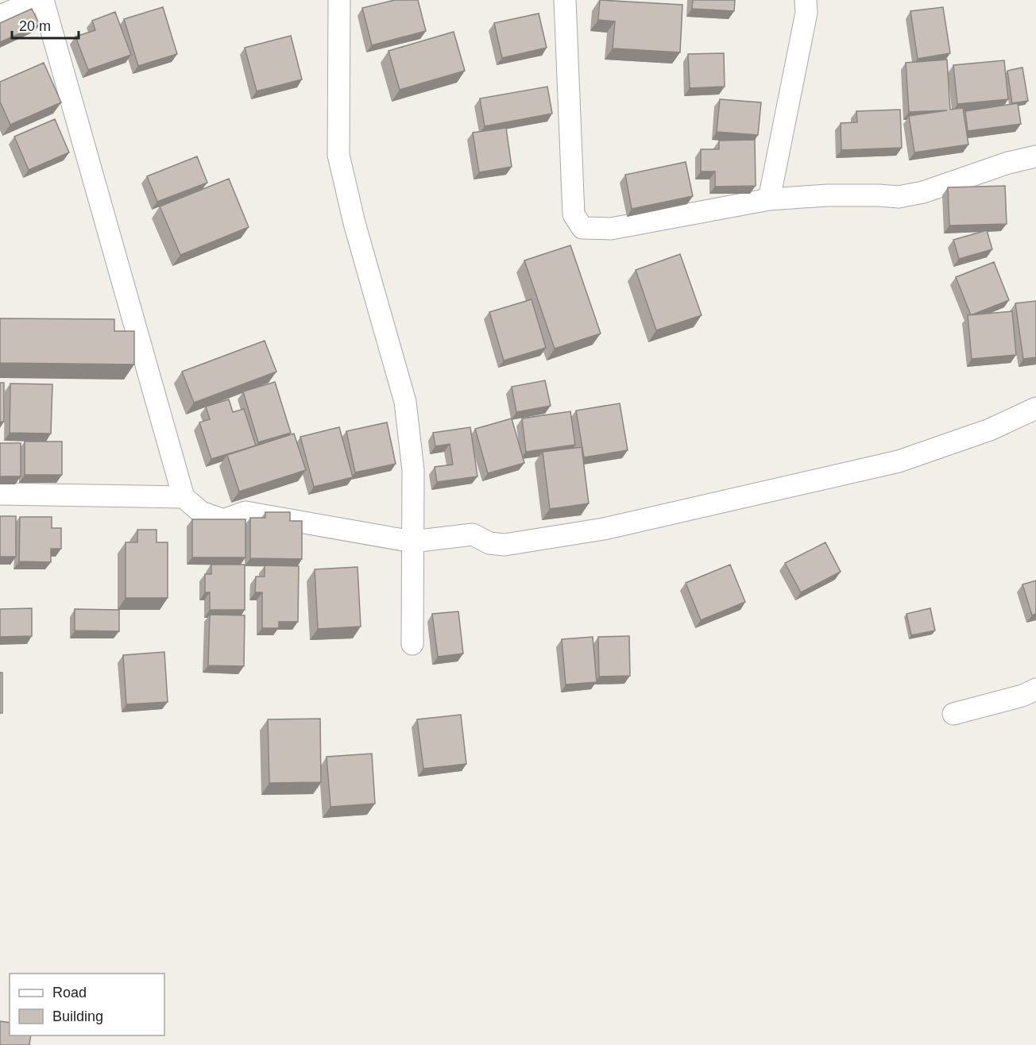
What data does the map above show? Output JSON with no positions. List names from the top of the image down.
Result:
{
  "legend": ["Road", "Building"],
  "scale_bar": "20 m"
}
